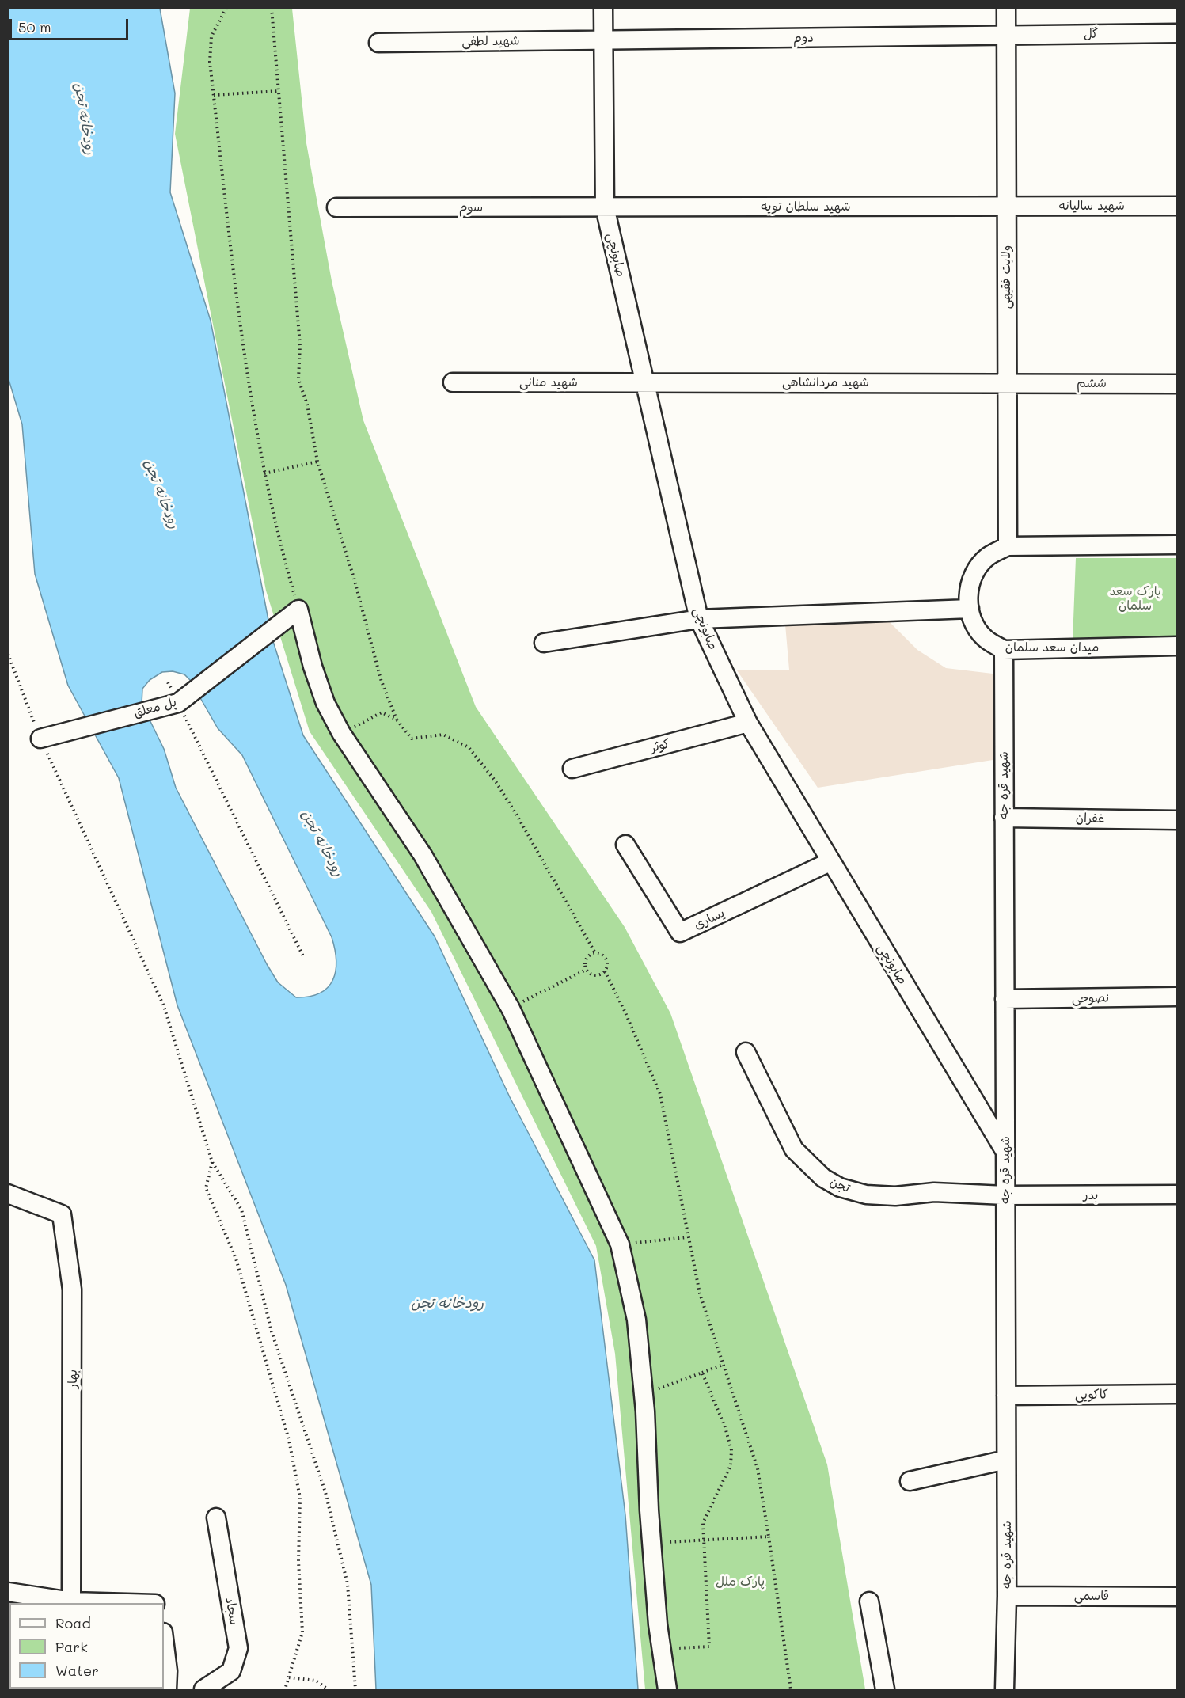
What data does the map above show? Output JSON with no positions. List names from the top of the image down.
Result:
{
  "streets": {
    "street": [
      "گل",
      "دوم",
      "شهید لطفی",
      "شهید سالیانه",
      "شهید سلطان تویه",
      "سوم",
      "صابونچی",
      "ولایت فقیهی",
      "شهید منانی",
      "شهید مردانشاهی",
      "ششم",
      "میدان سعد سلمان",
      "پل معلق",
      "کوثر",
      "شهید قره جه",
      "غفران",
      "یساری",
      "نصوحی",
      "تجن",
      "بدر",
      "بهار",
      "کاکویی",
      "قاسمی",
      "سجاد"
    ]
  },
  "crossings": [
    ["گل", "دوم"],
    ["گل", "ولایت فقیهی"],
    ["دوم", "شهید لطفی"],
    ["دوم", "صابونچی"],
    ["دوم", "ولایت فقیهی"],
    ["شهید لطفی", "صابونچی"],
    ["شهید سالیانه", "شهید سلطان تویه"],
    ["شهید سالیانه", "ولایت فقیهی"],
    ["شهید سلطان تویه", "سوم"],
    ["شهید سلطان تویه", "صابونچی"],
    ["شهید سلطان تویه", "ولایت فقیهی"],
    ["سوم", "صابونچی"],
    ["صابونچی", "شهید منانی"],
    ["صابونچی", "شهید مردانشاهی"],
    ["صابونچی", "کوثر"],
    ["صابونچی", "شهید قره جه"],
    ["صابونچی", "یساری"],
    ["ولایت فقیهی", "شهید مردانشاهی"],
    ["ولایت فقیهی", "ششم"],
    ["ولایت فقیهی", "میدان سعد سلمان"],
    ["شهید منانی", "شهید مردانشاهی"],
    ["شهید مردانشاهی", "ششم"],
    ["میدان سعد سلمان", "شهید قره جه"],
    ["شهید قره جه", "غفران"],
    ["شهید قره جه", "نصوحی"],
    ["شهید قره جه", "تجن"],
    ["شهید قره جه", "بدر"],
    ["شهید قره جه", "کاکویی"],
    ["شهید قره جه", "قاسمی"],
    ["تجن", "بدر"]
  ],
  "water": ["رودخانه تجن"],
  "parks": ["پارک سعد سلمان", "پارک ملل"],
  "legend": ["Road", "Park", "Water"],
  "scale_bar": "50 m"
}
